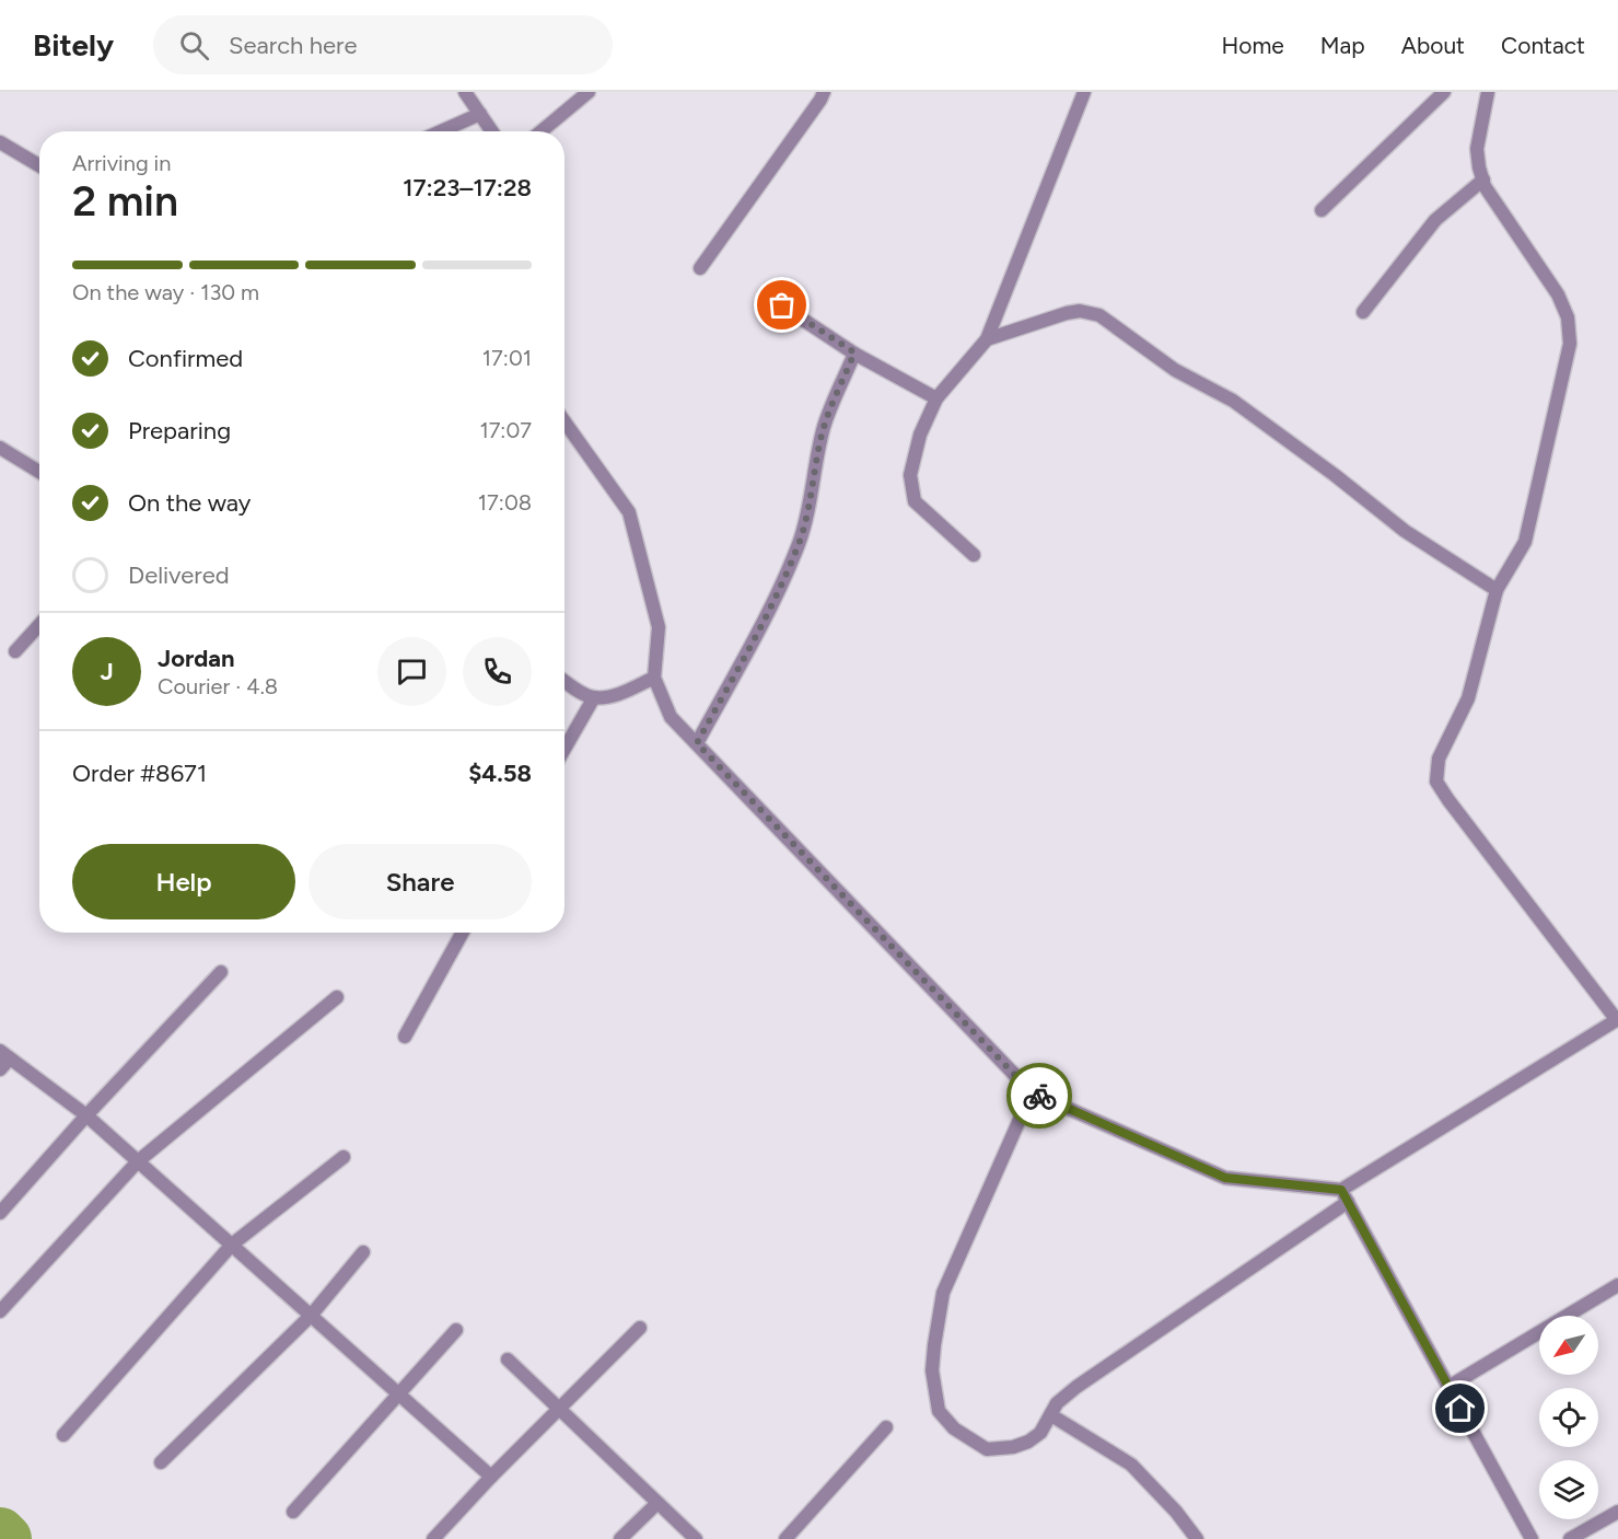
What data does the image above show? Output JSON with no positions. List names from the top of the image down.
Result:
{
  "north": "bottom left",
  "page": {
    "header": "Bitely",
    "search": "Search here",
    "nav": [
      "Home",
      "Map",
      "About",
      "Contact"
    ],
    "heading": ["2 min", "Arriving in", "17:23–17:28"],
    "panel": [
      "Jordan",
      "Courier · 4.8",
      "Order #8671",
      "$4.58"
    ],
    "bar": "On the way · 130 m",
    "list": [
      ["Confirmed", "17:01"],
      ["Preparing", "17:07"],
      ["On the way", "17:08"],
      "Delivered"
    ],
    "round": "J",
    "buttons": ["Help", "Share"]
  }
}
